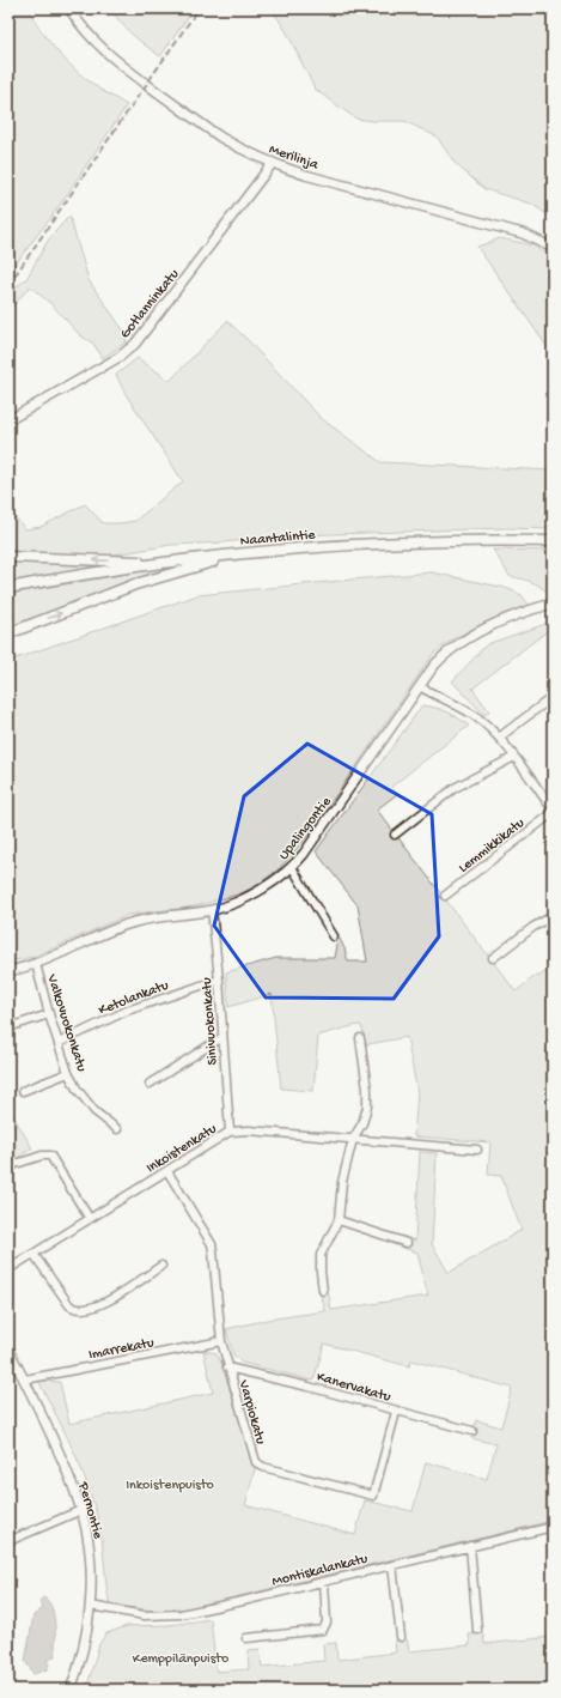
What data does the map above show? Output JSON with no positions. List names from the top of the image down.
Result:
{
  "streets": {
    "main road": ["Naantalintie"],
    "street": [
      "Merilinja",
      "Gotlanninkatu",
      "Upalingontie",
      "Lemmikkikatu",
      "Ketolankatu",
      "Sinivuokonkatu",
      "Valkovuokonkatu",
      "Inkoistenkatu",
      "Imarrekatu",
      "Kanervakatu",
      "Varpiokatu",
      "Pernontie",
      "Montiskalankatu"
    ]
  },
  "crossings": [
    ["Merilinja", "Gotlanninkatu"],
    ["Upalingontie", "Sinivuokonkatu"],
    ["Upalingontie", "Valkovuokonkatu"],
    ["Ketolankatu", "Sinivuokonkatu"],
    ["Ketolankatu", "Valkovuokonkatu"],
    ["Sinivuokonkatu", "Inkoistenkatu"],
    ["Inkoistenkatu", "Varpiokatu"],
    ["Imarrekatu", "Varpiokatu"],
    ["Imarrekatu", "Pernontie"],
    ["Kanervakatu", "Varpiokatu"],
    ["Pernontie", "Montiskalankatu"]
  ],
  "parks": ["Inkoistenpuisto", "Kemppilänpuisto"]
}
